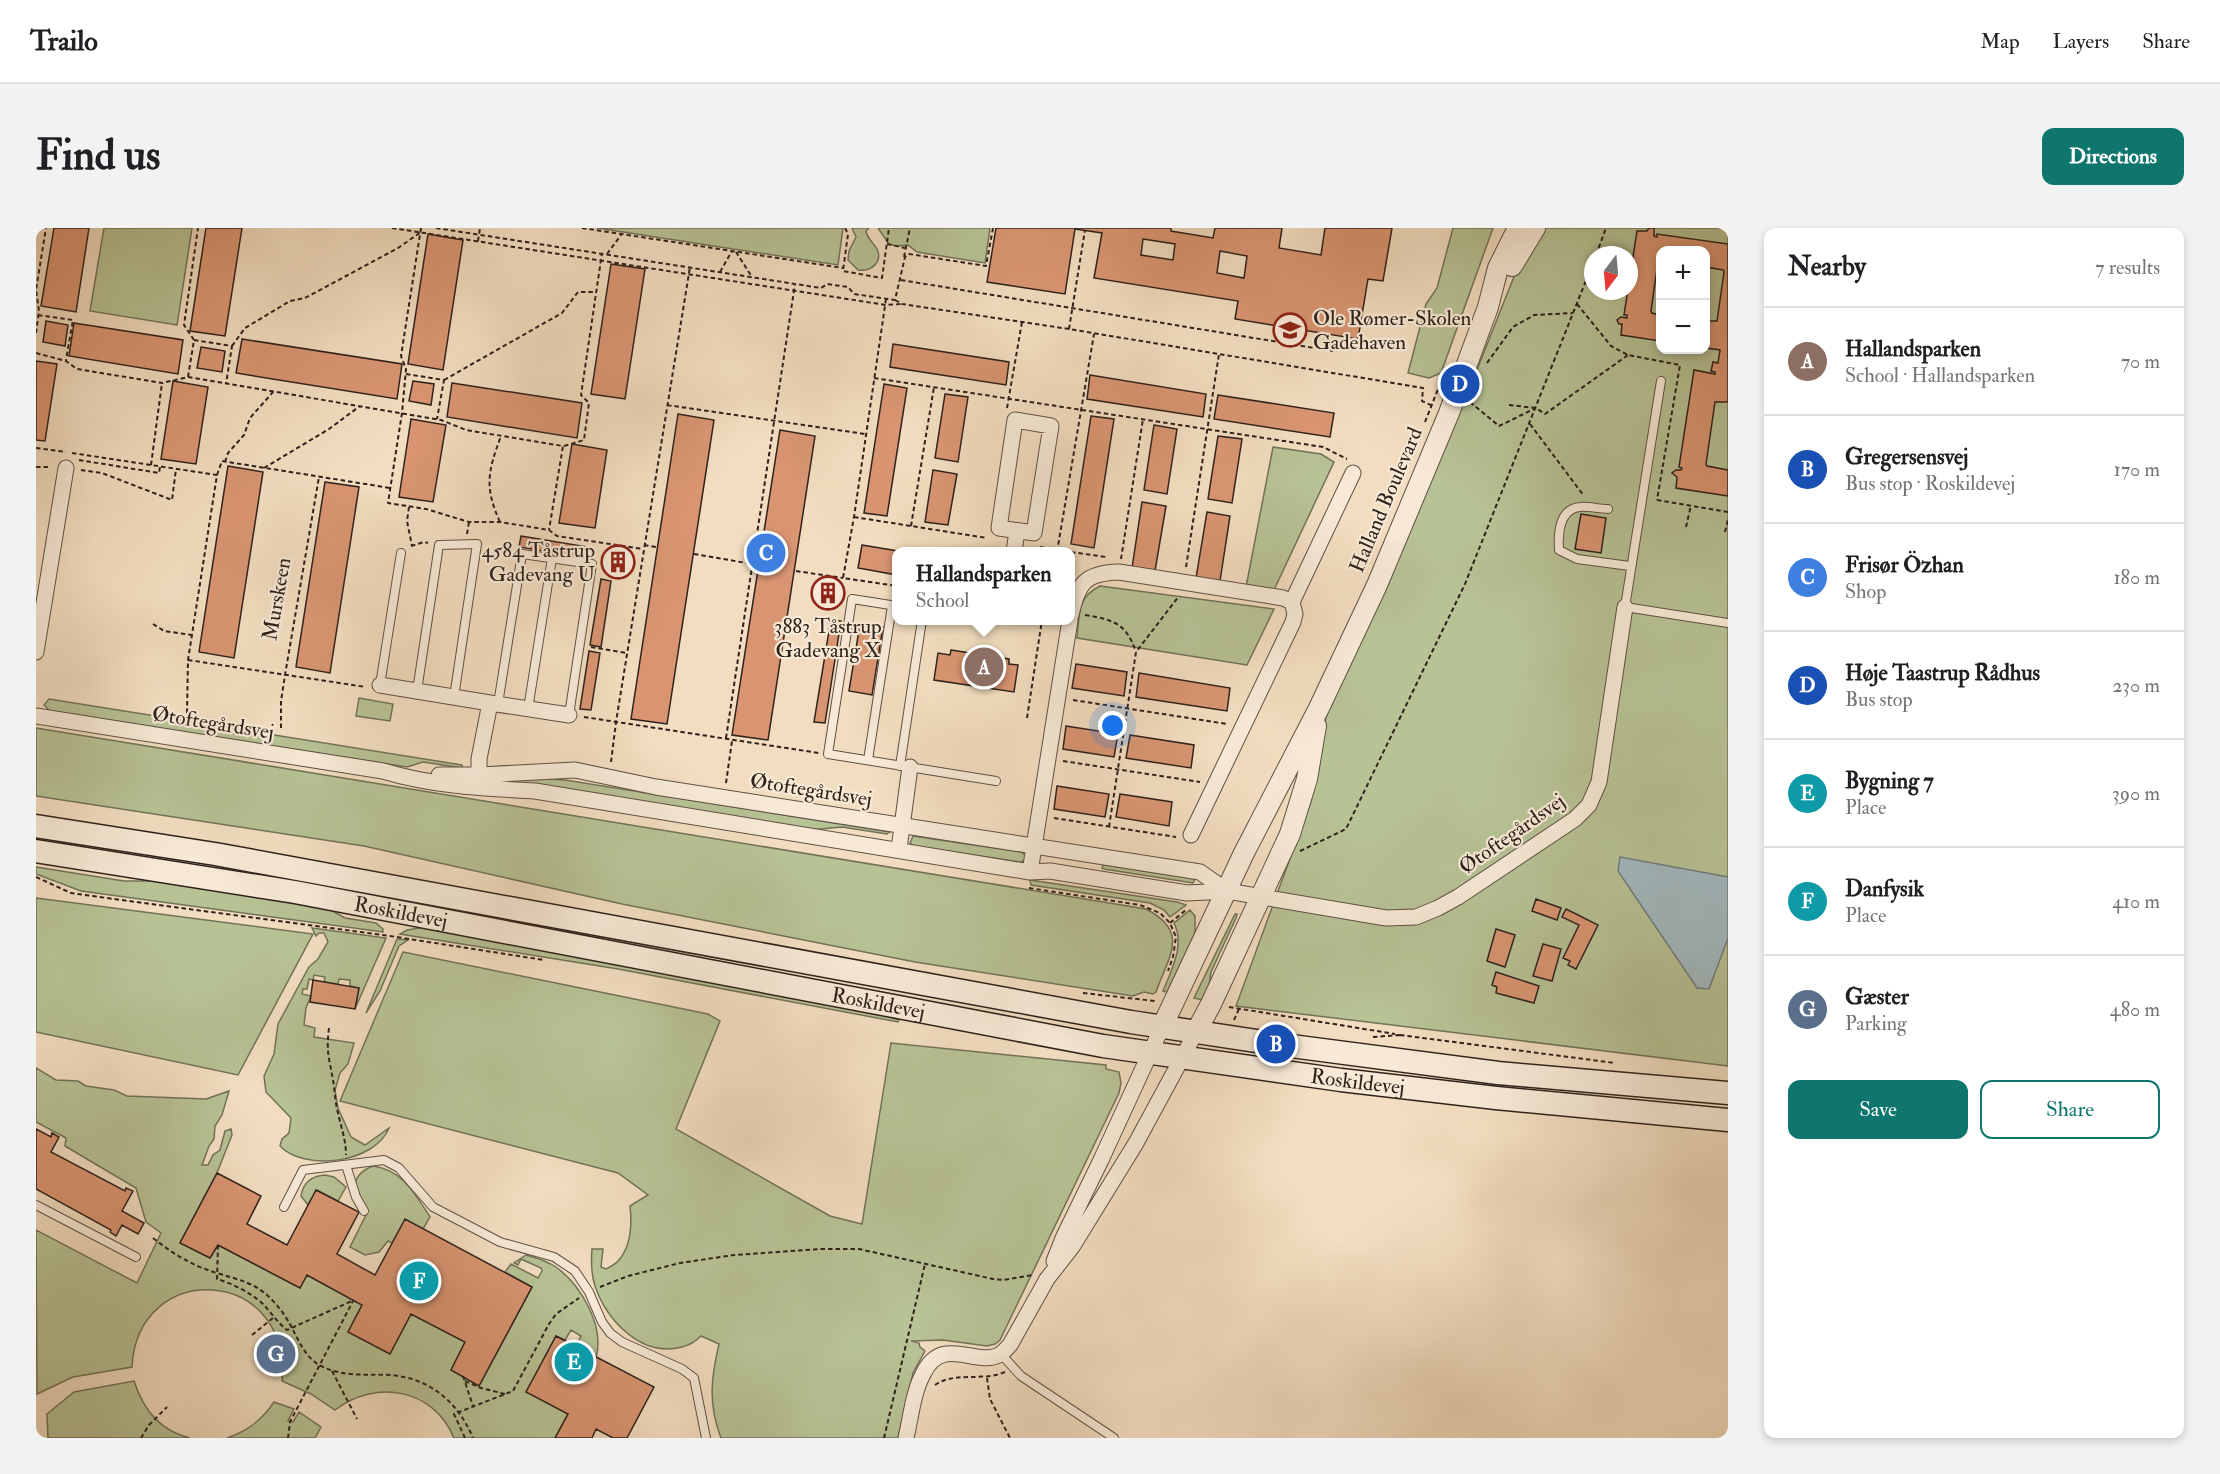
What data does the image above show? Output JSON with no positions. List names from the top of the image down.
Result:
{
  "streets": {
    "main road": ["Roskildevej"],
    "street": ["Halland Boulevard", "Øtoftegårdsvej"],
    "path": ["Murskeen"]
  },
  "crossings": [
    ["Halland Boulevard", "Øtoftegårdsvej"],
    ["Halland Boulevard", "Roskildevej"]
  ],
  "places": {
    "school or university": ["Ole Rømer-Skolen Gadehaven"],
    "building": ["4584 Tåstrup Gadevang U", "3883 Tåstrup Gadevang X"]
  },
  "north": "bottom",
  "page": {
    "header": "Trailo",
    "nav": ["Map", "Layers", "Share"],
    "buttons": [
      "Directions",
      ["Save", "Share"]
    ],
    "title": "Find us",
    "heading": ["Nearby", "7 results"],
    "map_buttons": ["+", "−"],
    "list": [
      {
        "mark": "A",
        "name": "Hallandsparken",
        "note": "School · Hallandsparken",
        "value": "70 m"
      },
      {
        "mark": "B",
        "name": "Gregersensvej",
        "note": "Bus stop · Roskildevej",
        "value": "170 m"
      },
      {
        "mark": "C",
        "name": "Frisør Özhan",
        "note": "Shop",
        "value": "180 m"
      },
      {
        "mark": "D",
        "name": "Høje Taastrup Rådhus",
        "note": "Bus stop",
        "value": "230 m"
      },
      {
        "mark": "E",
        "name": "Bygning 7",
        "note": "Place",
        "value": "390 m"
      },
      {
        "mark": "F",
        "name": "Danfysik",
        "note": "Place",
        "value": "410 m"
      },
      {
        "mark": "G",
        "name": "Gæster",
        "note": "Parking",
        "value": "480 m"
      }
    ],
    "pins": [
      "D",
      "C",
      "A",
      "B",
      "F",
      "G",
      "E"
    ],
    "popup": ["Hallandsparken", "School"]
  }
}
